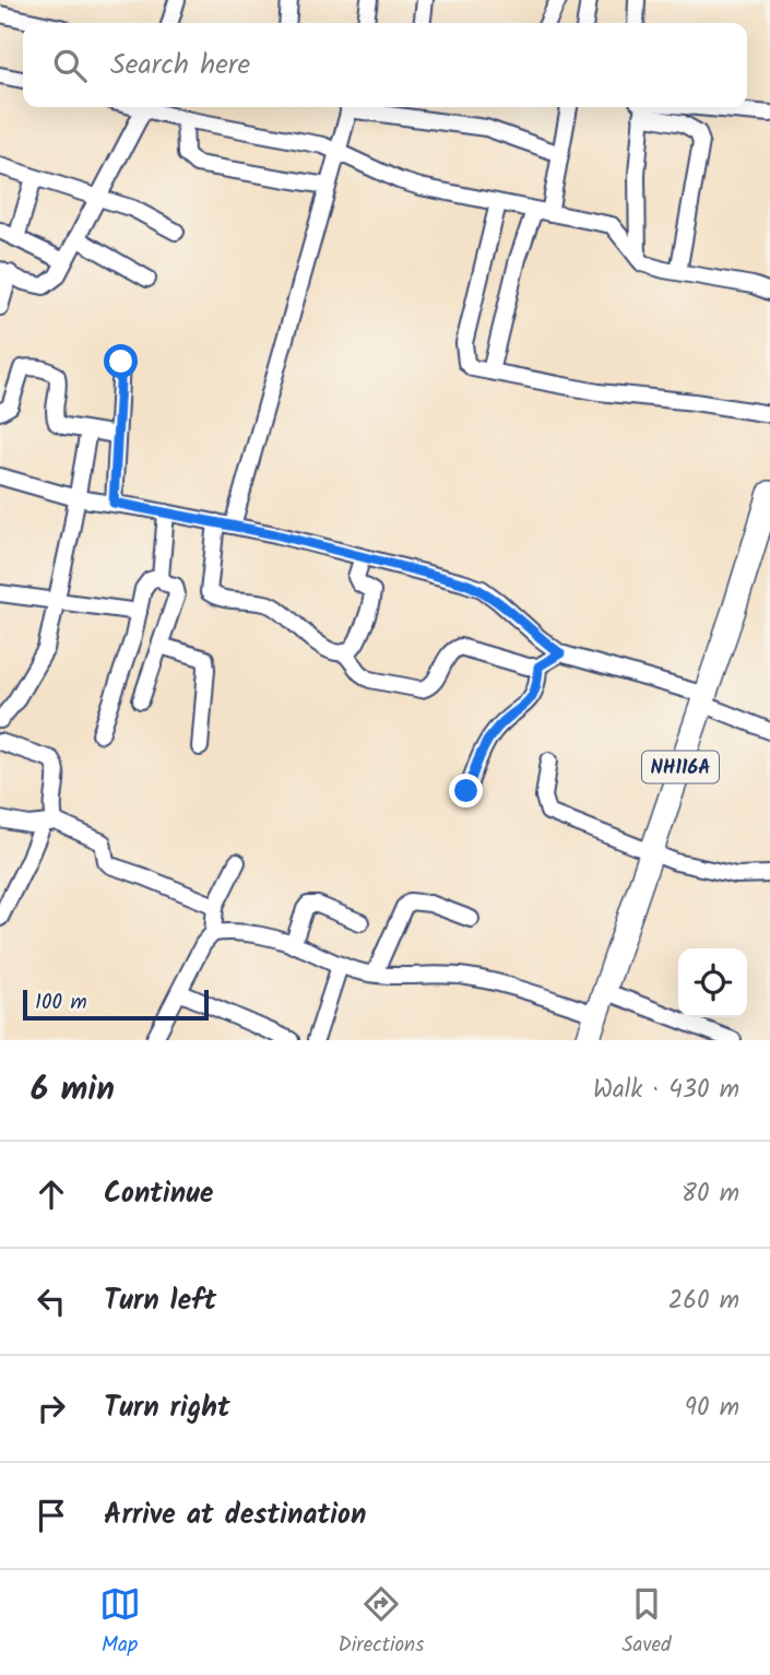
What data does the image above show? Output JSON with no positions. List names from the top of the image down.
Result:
{
  "streets": {
    "highway": ["NH116A"]
  },
  "scale_bar": "100 m",
  "page": {
    "search": "Search here",
    "scale": "100 m",
    "heading": ["6 min", "Walk · 430 m"],
    "list": [
      ["Continue", "80 m"],
      ["Turn left", "260 m"],
      ["Turn right", "90 m"],
      "Arrive at destination"
    ],
    "nav": ["Map", "Directions", "Saved"]
  }
}
